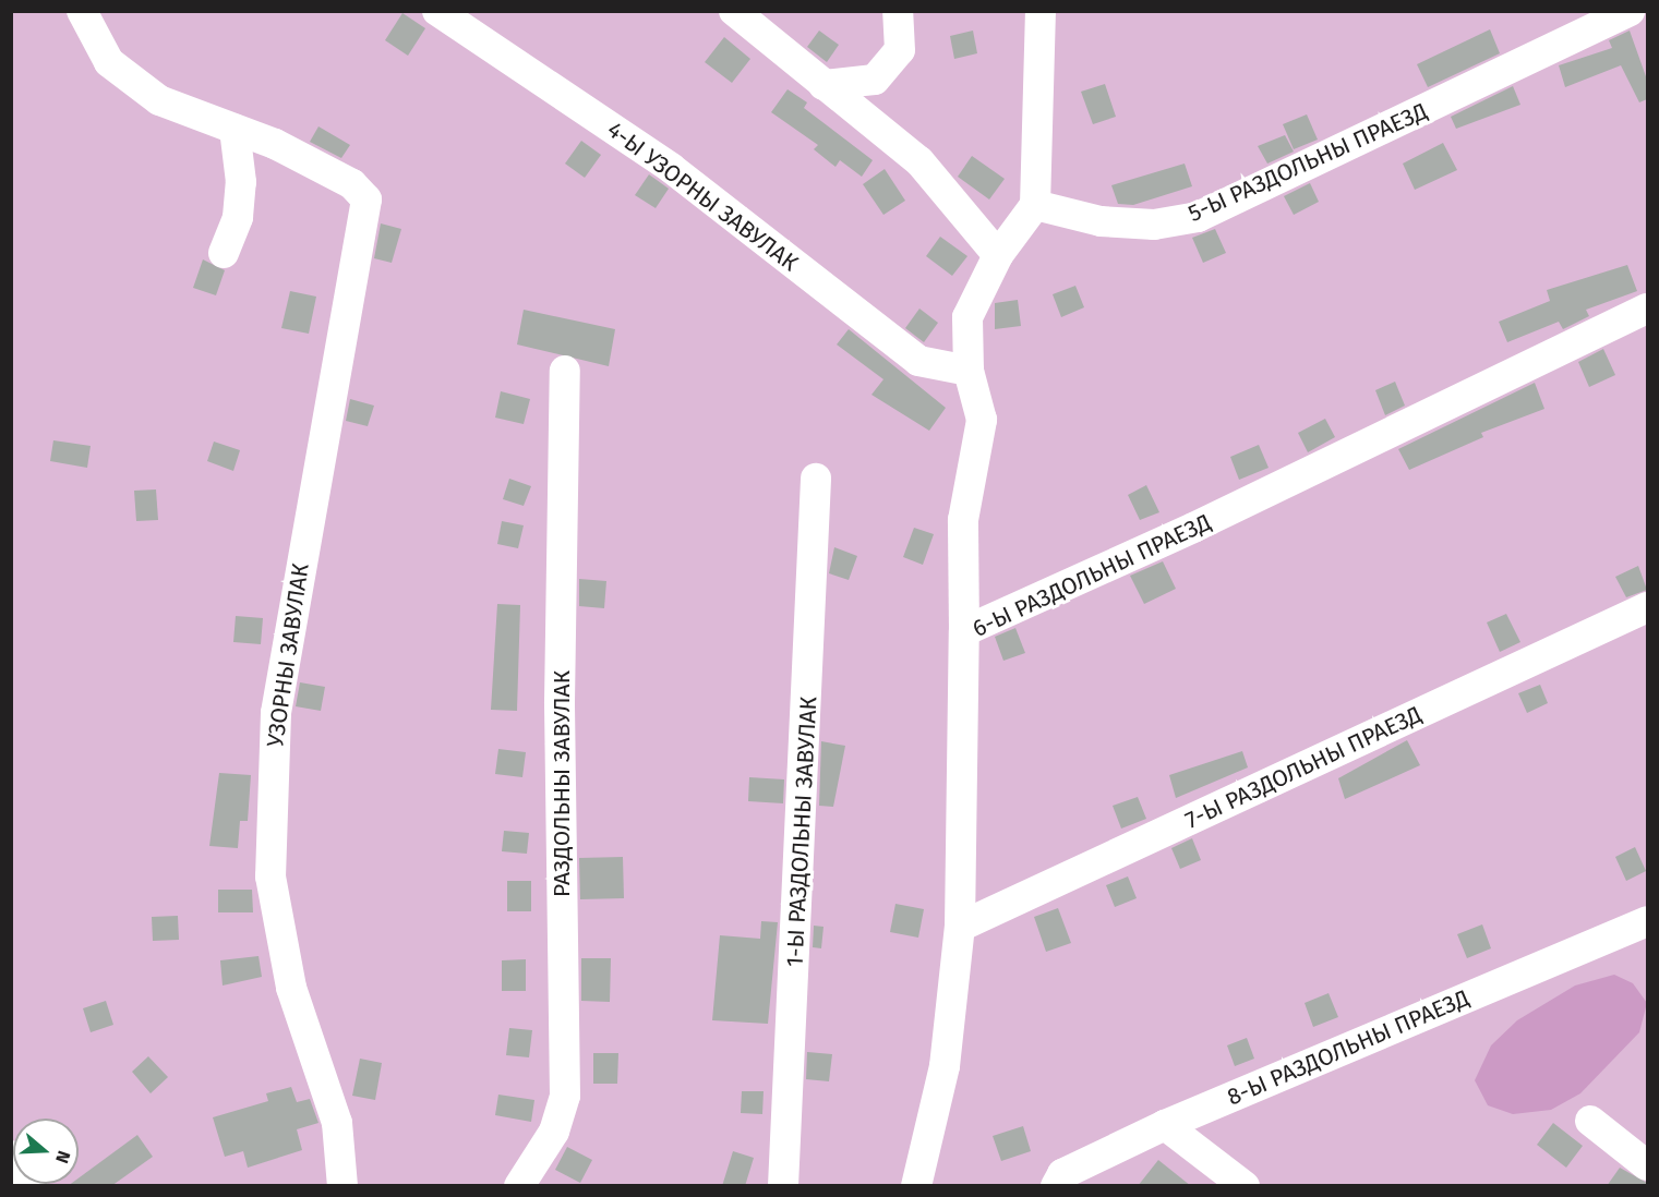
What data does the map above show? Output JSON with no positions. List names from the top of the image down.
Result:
{
  "streets": {
    "lane": [
      "5-Ы РАЗДОЛЬНЫ ПРАЕЗД",
      "4-Ы УЗОРНЫ ЗАВУЛАК",
      "6-Ы РАЗДОЛЬНЫ ПРАЕЗД",
      "УЗОРНЫ ЗАВУЛАК",
      "7-Ы РАЗДОЛЬНЫ ПРАЕЗД",
      "РАЗДОЛЬНЫ ЗАВУЛАК",
      "1-Ы РАЗДОЛЬНЫ ЗАВУЛАК",
      "8-Ы РАЗДОЛЬНЫ ПРАЕЗД"
    ]
  },
  "crossings": [
    ["6-Ы РАЗДОЛЬНЫ ПРАЕЗД", "7-Ы РАЗДОЛЬНЫ ПРАЕЗД"]
  ],
  "north": "right"
}
